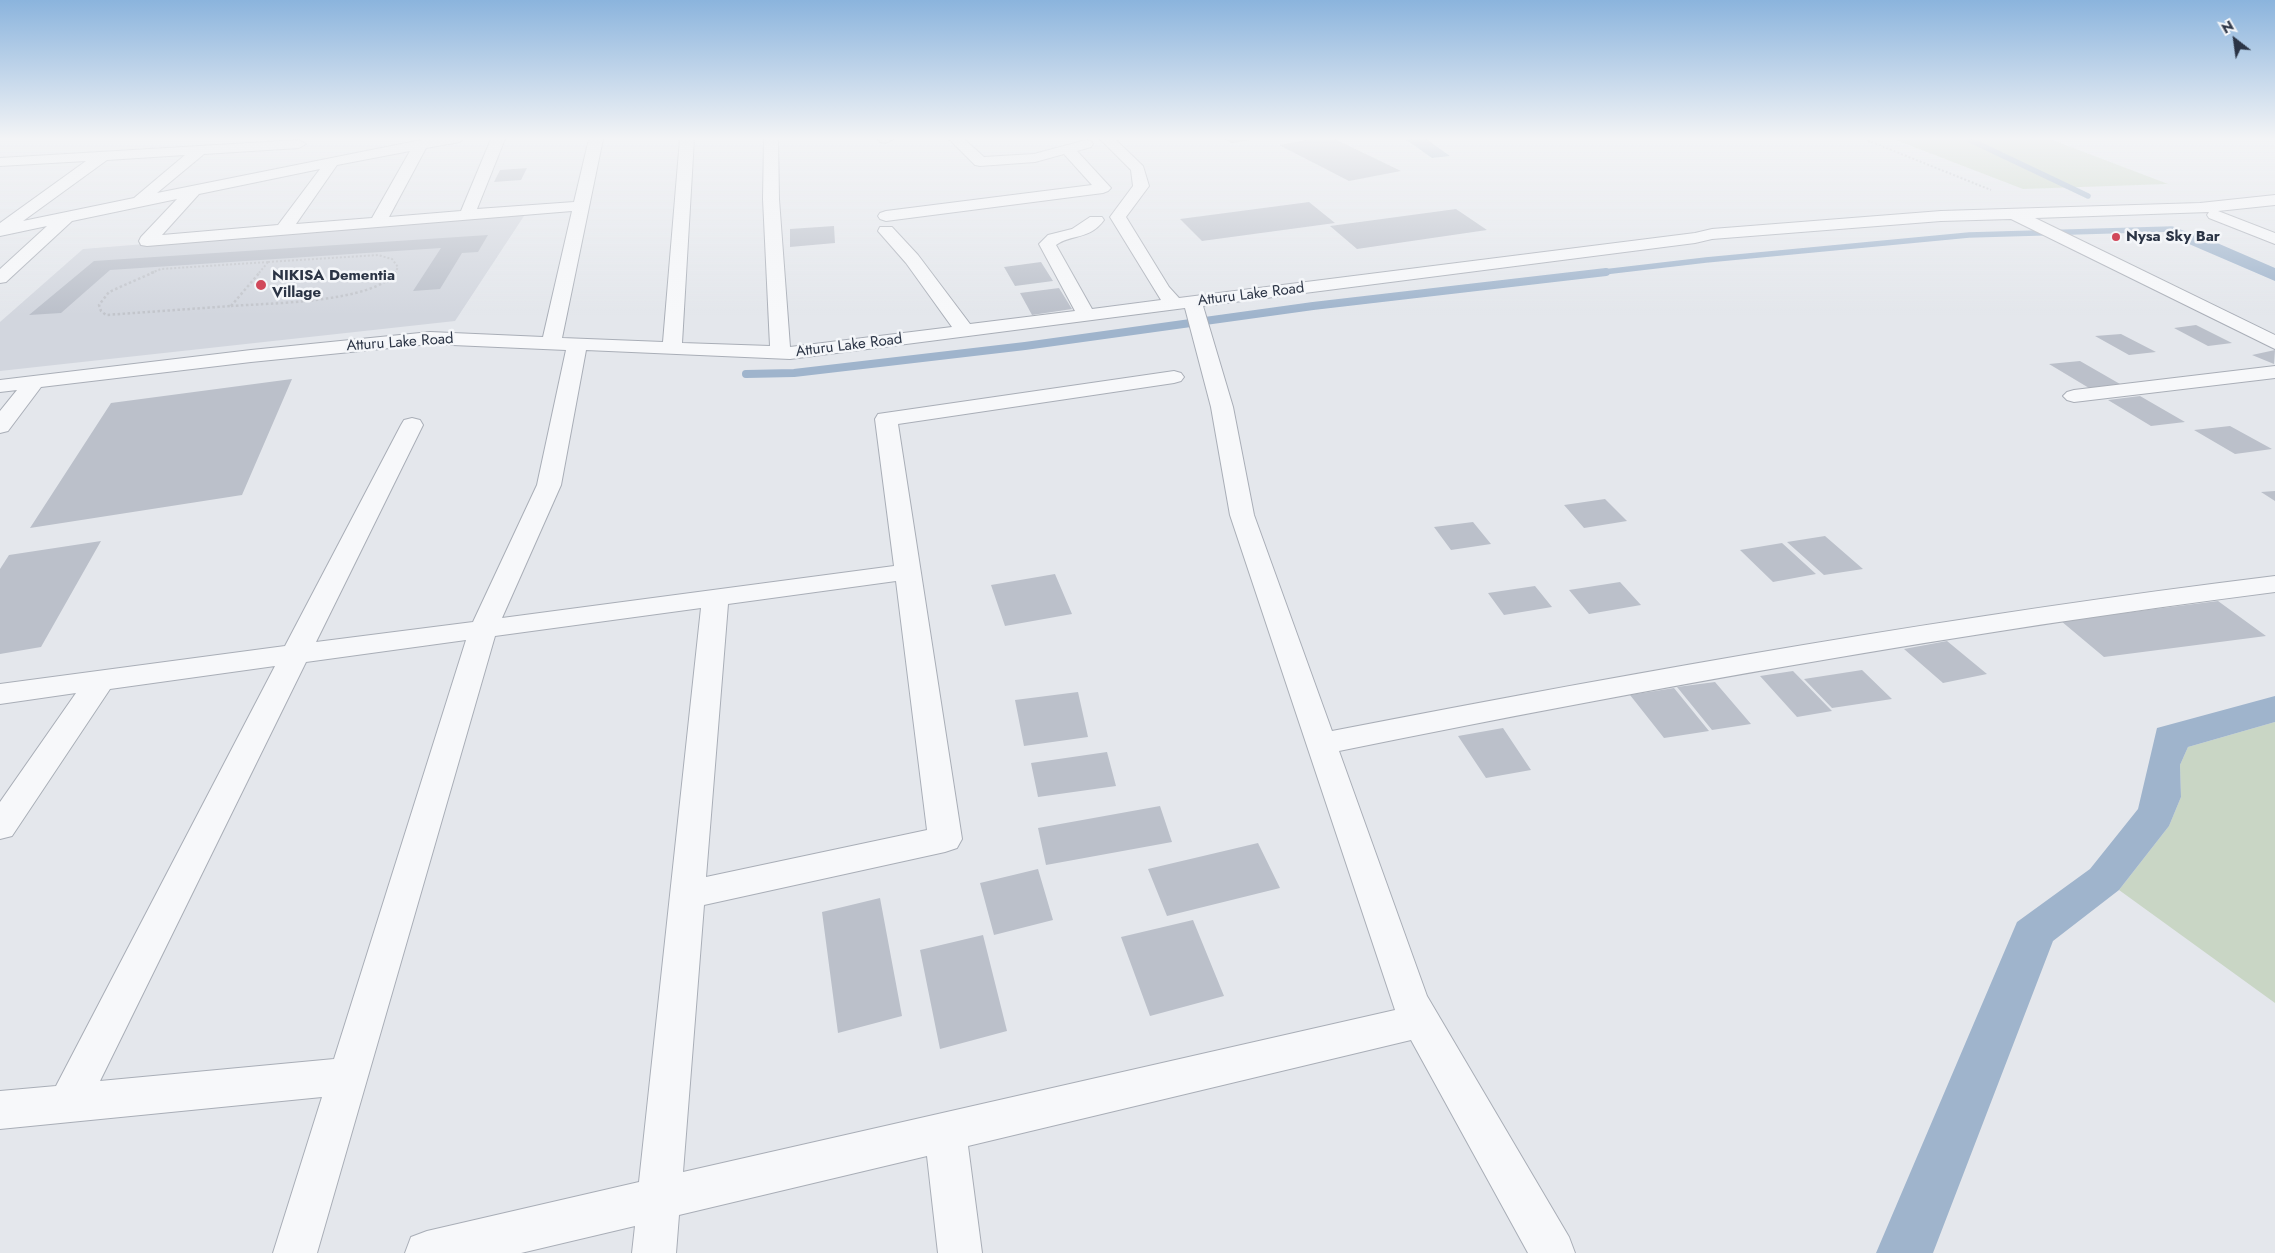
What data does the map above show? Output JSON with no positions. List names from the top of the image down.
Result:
{
  "streets": {
    "street": ["Atturu Lake Road"]
  },
  "places": ["Nysa Sky Bar", "NIKISA Dementia Village"],
  "north": "top left"
}
